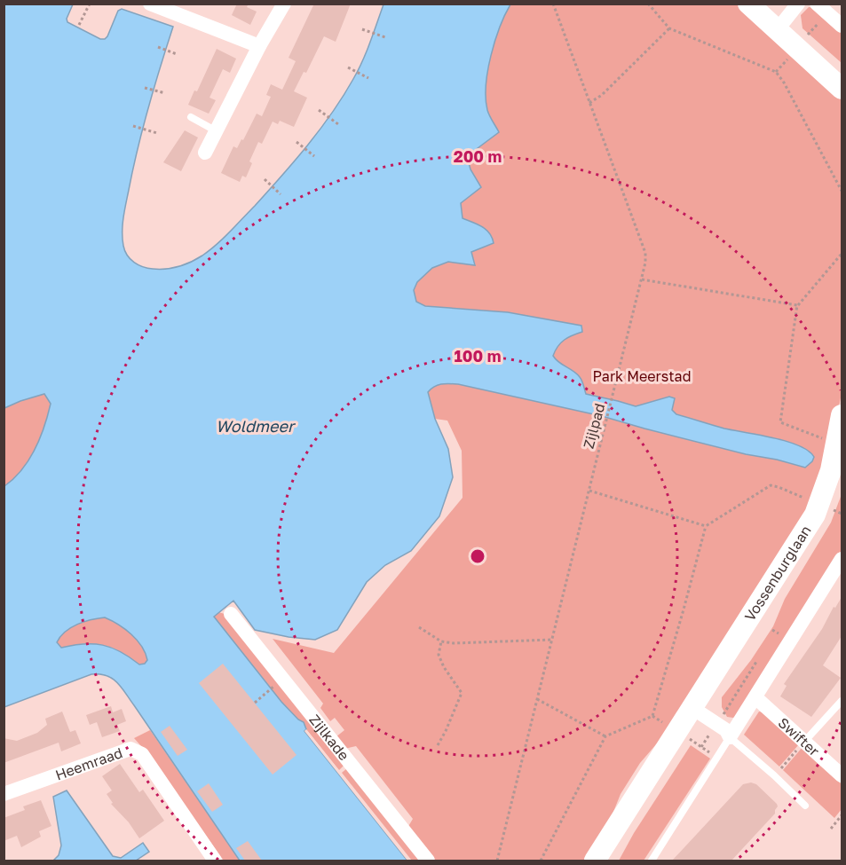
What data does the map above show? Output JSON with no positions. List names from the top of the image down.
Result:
{
  "streets": {
    "street": [
      "Vossenburglaan",
      "Swifter",
      "Zijlkade",
      "Heemraad"
    ],
    "path": ["Zijlpad"]
  },
  "water": ["Woldmeer"],
  "parks": ["Park Meerstad"],
  "rings": ["200 m", "100 m"]
}
